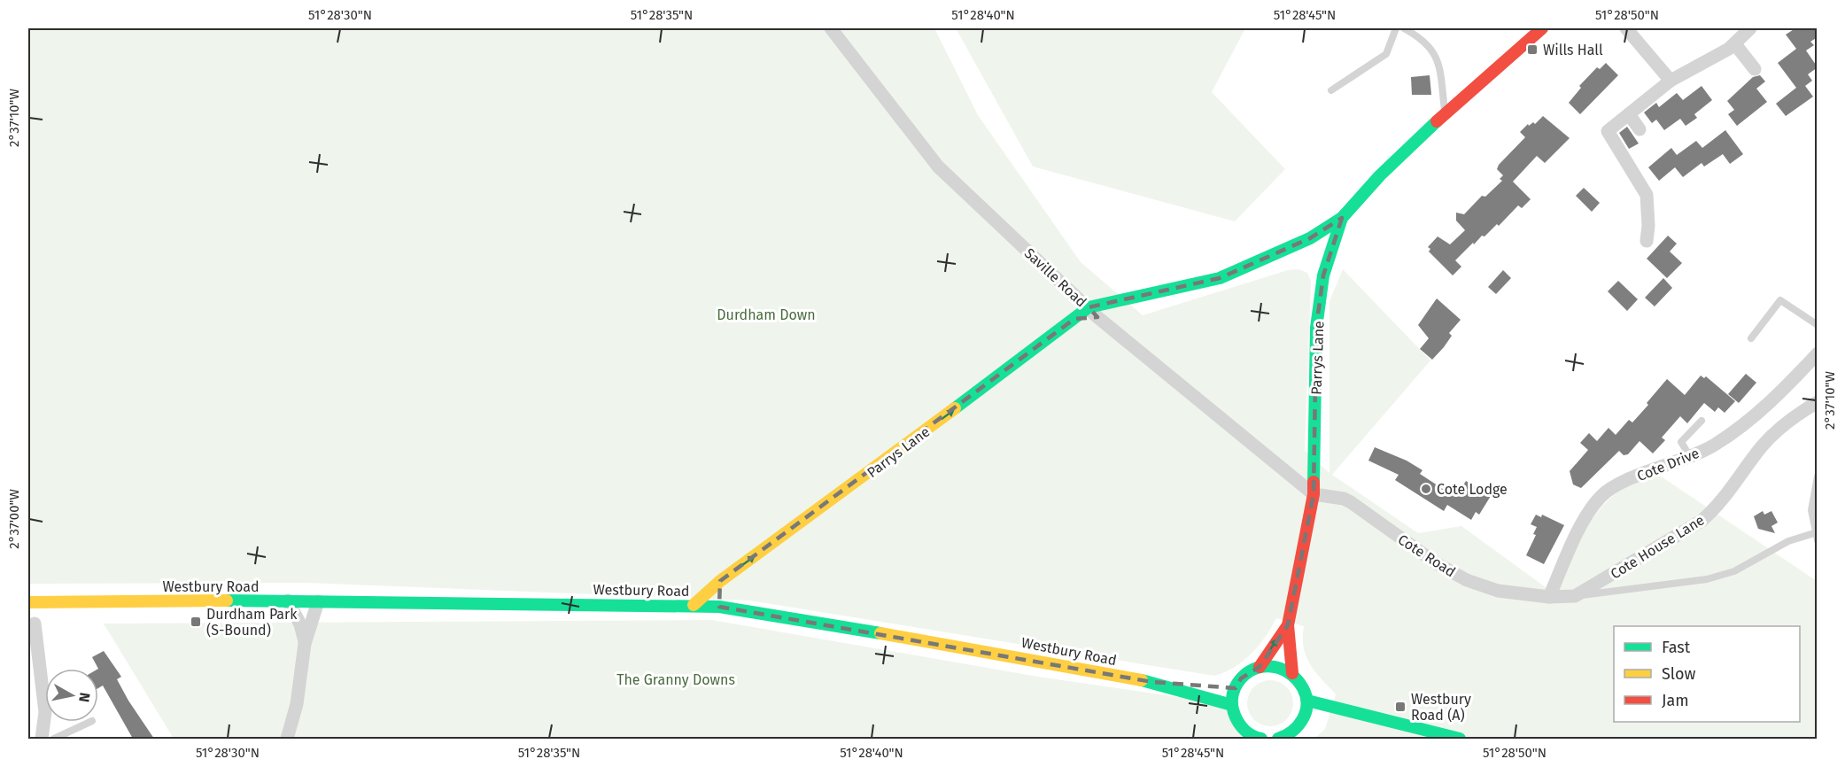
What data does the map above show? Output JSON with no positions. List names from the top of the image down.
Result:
{
  "streets": {
    "main road": ["Parrys Lane", "Westbury Road"],
    "street": [
      "Saville Road",
      "Cote Drive",
      "Cote House Lane",
      "Cote Road"
    ]
  },
  "crossings": [
    ["Saville Road", "Parrys Lane"],
    ["Saville Road", "Cote Road"],
    ["Parrys Lane", "Cote Road"],
    ["Parrys Lane", "Westbury Road"],
    ["Cote Drive", "Cote House Lane"],
    ["Cote Drive", "Cote Road"],
    ["Cote House Lane", "Cote Road"]
  ],
  "parks": ["Durdham Down", "The Granny Downs"],
  "places": {
    "transit": ["Wills Hall", "Durdham Park (S-Bound)", "Westbury Road (A)"],
    "other": ["Cote Lodge"]
  },
  "legend": ["Fast", "Slow", "Jam"],
  "north": "right",
  "coordinates": [
    "51°28'30\"N",
    "51°28'35\"N",
    "51°28'40\"N",
    "51°28'45\"N",
    "51°28'50\"N",
    "2°37'10\"W",
    "2°37'00\"W"
  ]
}
